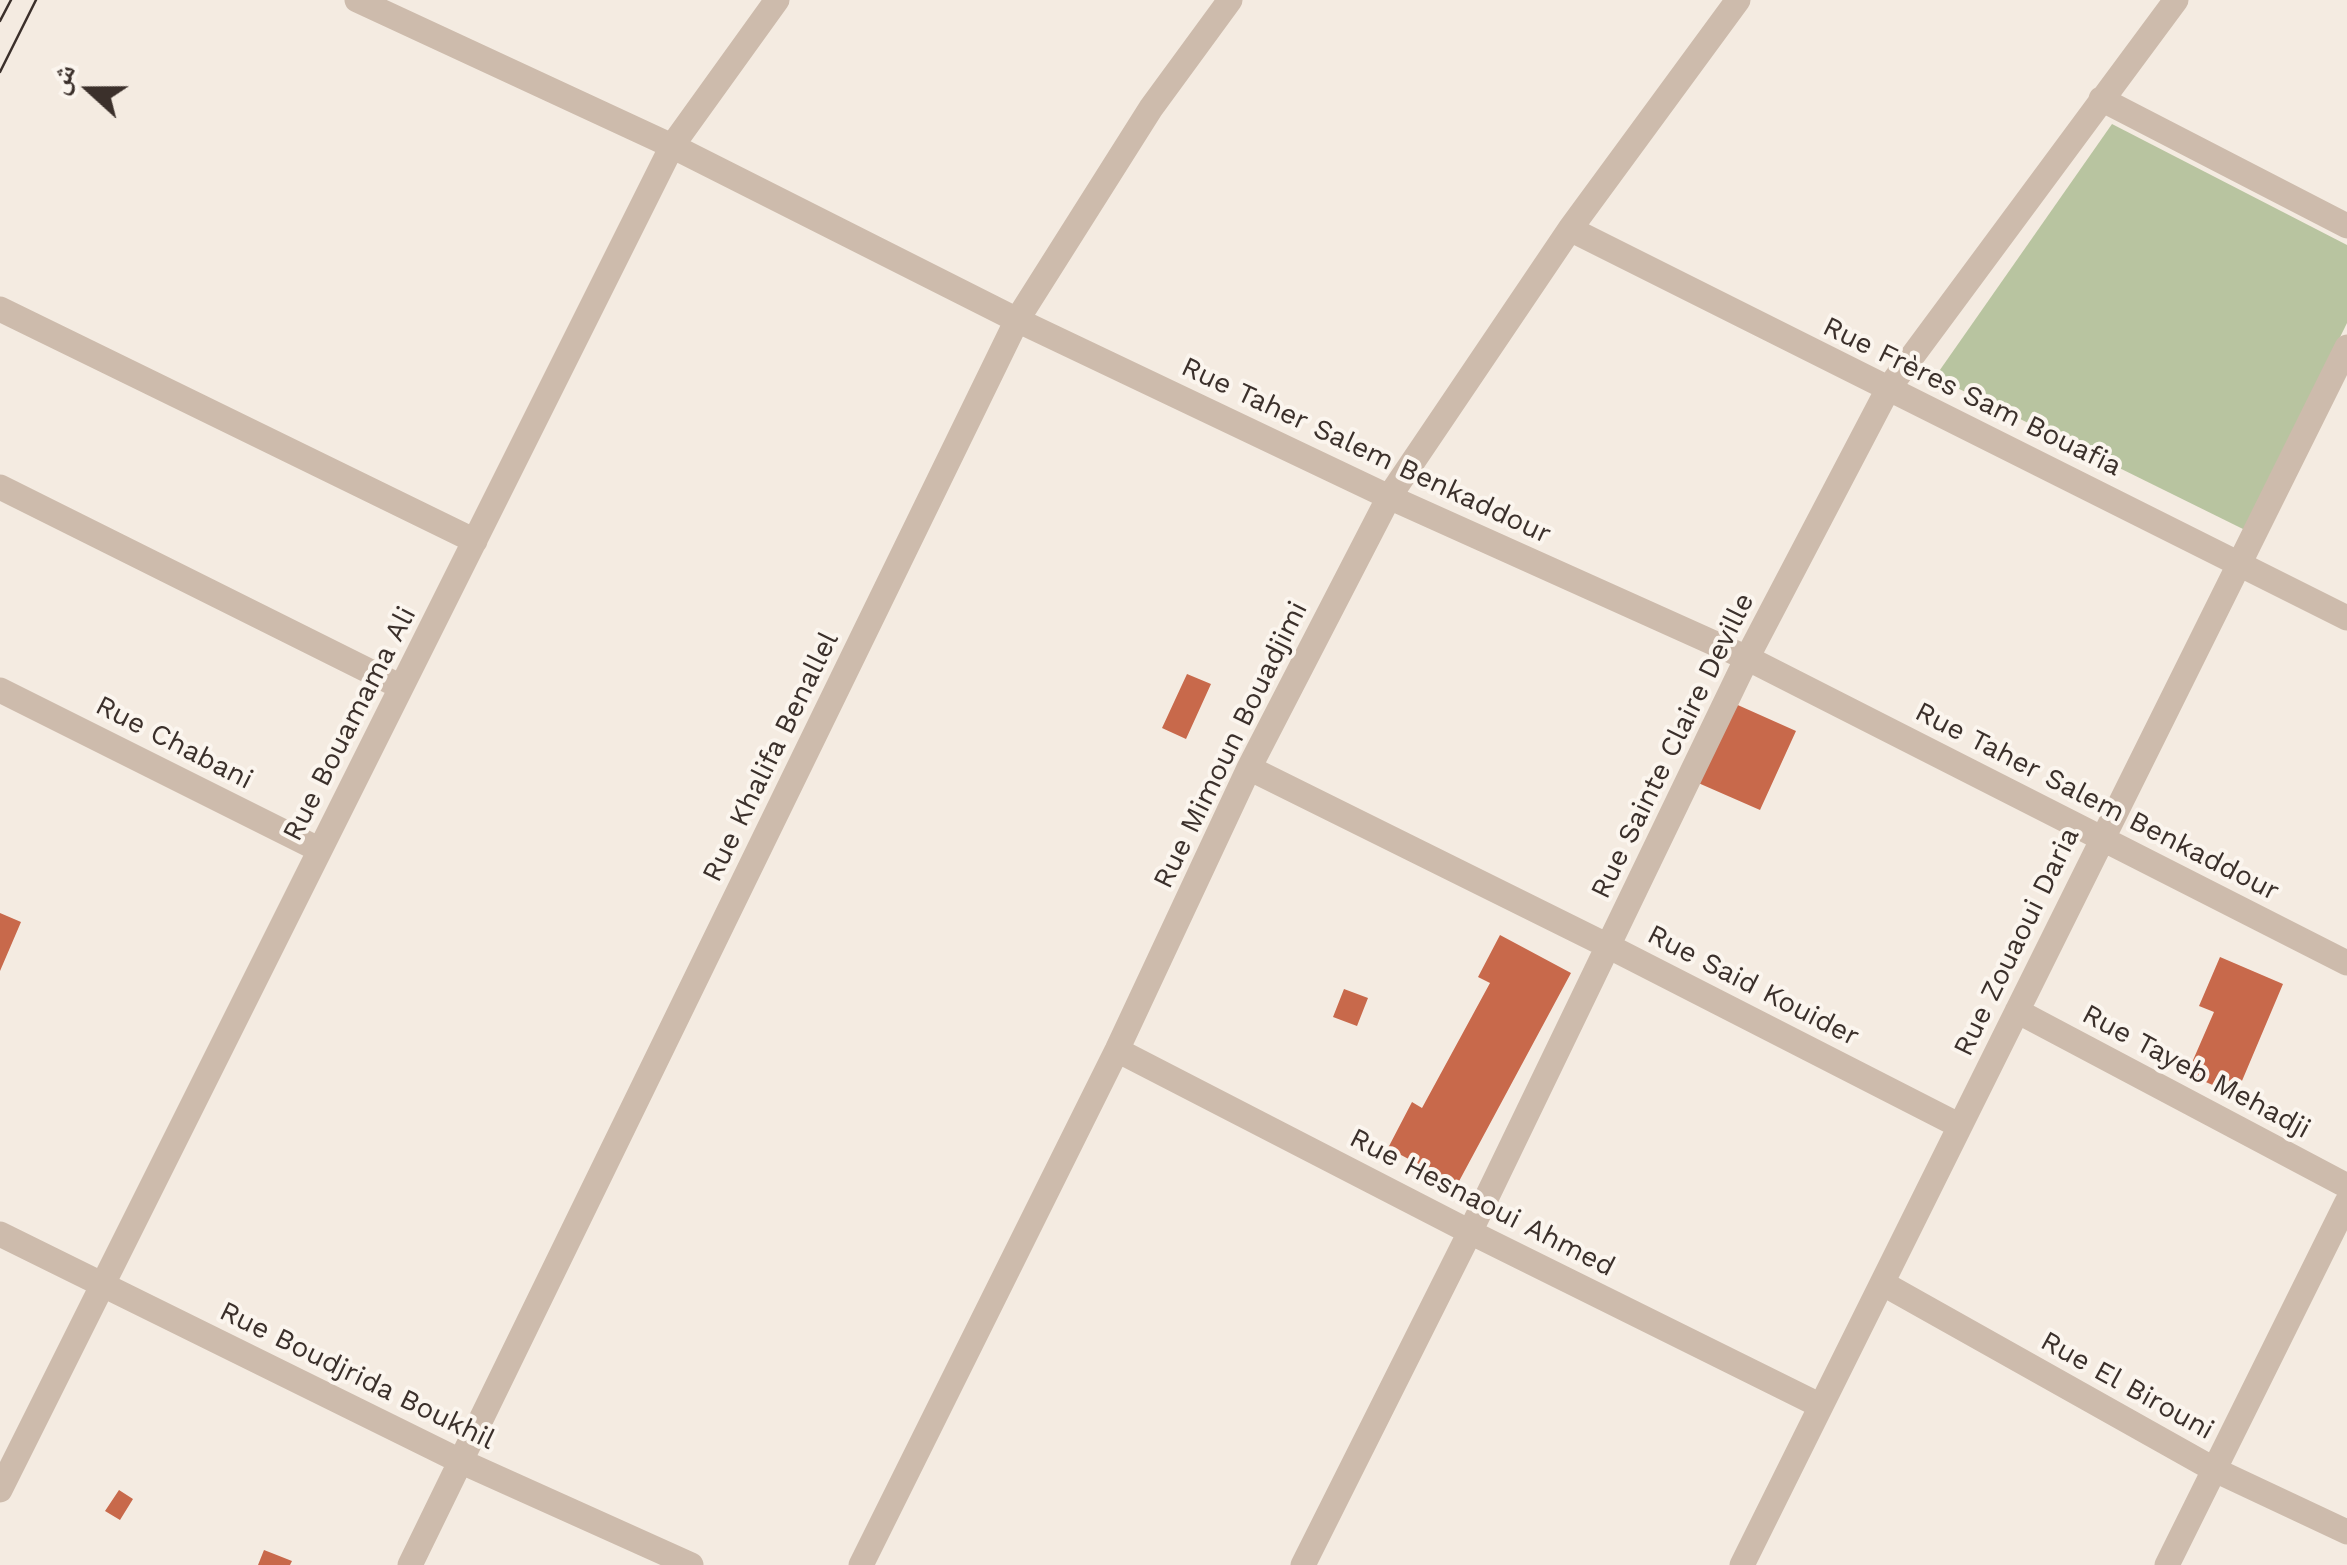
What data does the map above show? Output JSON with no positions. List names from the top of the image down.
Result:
{
  "streets": {
    "street": [
      "Rue Frères Sam Bouafia",
      "Rue Taher Salem Benkaddour",
      "Rue Bouamama Ali",
      "Rue Chabani",
      "Rue Mimoun Bouadjimi",
      "Rue Sainte Claire Deville",
      "Rue Khalifa Benallel",
      "Rue Zouaoui Daria",
      "Rue Said Kouider",
      "Rue Tayeb Mehadji",
      "Rue Hesnaoui Ahmed",
      "Rue Boudjrida Boukhil",
      "Rue El Birouni"
    ]
  },
  "crossings": [
    ["Rue Frères Sam Bouafia", "Rue Mimoun Bouadjimi"],
    ["Rue Frères Sam Bouafia", "Rue Sainte Claire Deville"],
    ["Rue Frères Sam Bouafia", "Rue Zouaoui Daria"],
    ["Rue Taher Salem Benkaddour", "Rue Bouamama Ali"],
    ["Rue Taher Salem Benkaddour", "Rue Mimoun Bouadjimi"],
    ["Rue Taher Salem Benkaddour", "Rue Sainte Claire Deville"],
    ["Rue Taher Salem Benkaddour", "Rue Khalifa Benallel"],
    ["Rue Taher Salem Benkaddour", "Rue Zouaoui Daria"],
    ["Rue Bouamama Ali", "Rue Chabani"],
    ["Rue Bouamama Ali", "Rue Boudjrida Boukhil"],
    ["Rue Mimoun Bouadjimi", "Rue Said Kouider"],
    ["Rue Mimoun Bouadjimi", "Rue Hesnaoui Ahmed"],
    ["Rue Sainte Claire Deville", "Rue Said Kouider"],
    ["Rue Sainte Claire Deville", "Rue Hesnaoui Ahmed"],
    ["Rue Khalifa Benallel", "Rue Boudjrida Boukhil"],
    ["Rue Zouaoui Daria", "Rue Said Kouider"],
    ["Rue Zouaoui Daria", "Rue Tayeb Mehadji"],
    ["Rue Zouaoui Daria", "Rue Hesnaoui Ahmed"],
    ["Rue Zouaoui Daria", "Rue El Birouni"]
  ],
  "north": "left"
}
